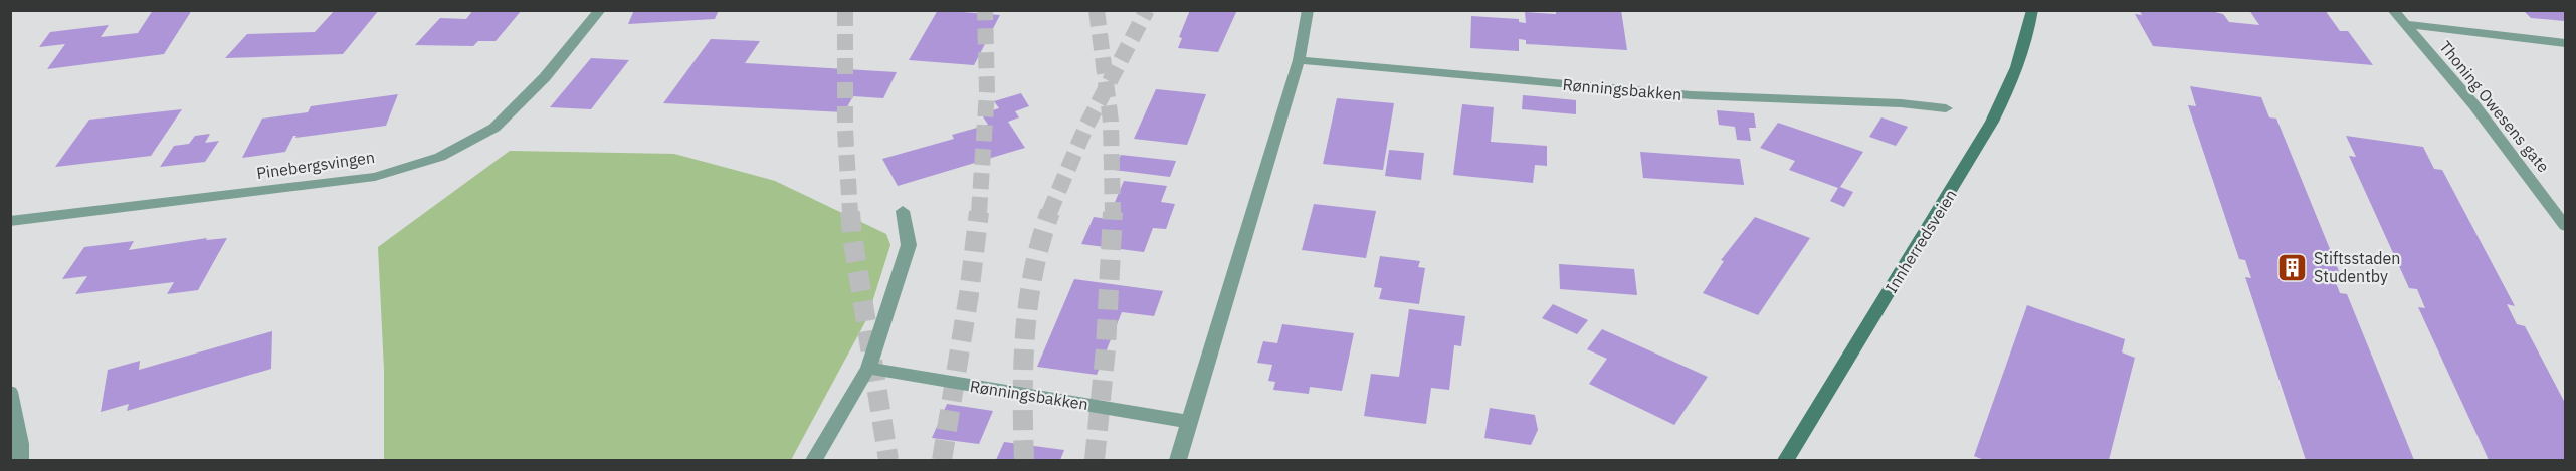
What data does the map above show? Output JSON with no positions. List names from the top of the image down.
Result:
{
  "streets": {
    "main road": ["Innherredsveien"],
    "street": ["Rønningsbakken", "Thoning Owesens gate", "Pinebergsvingen"]
  },
  "places": {
    "building": ["Stiftsstaden Studentby"]
  }
}
